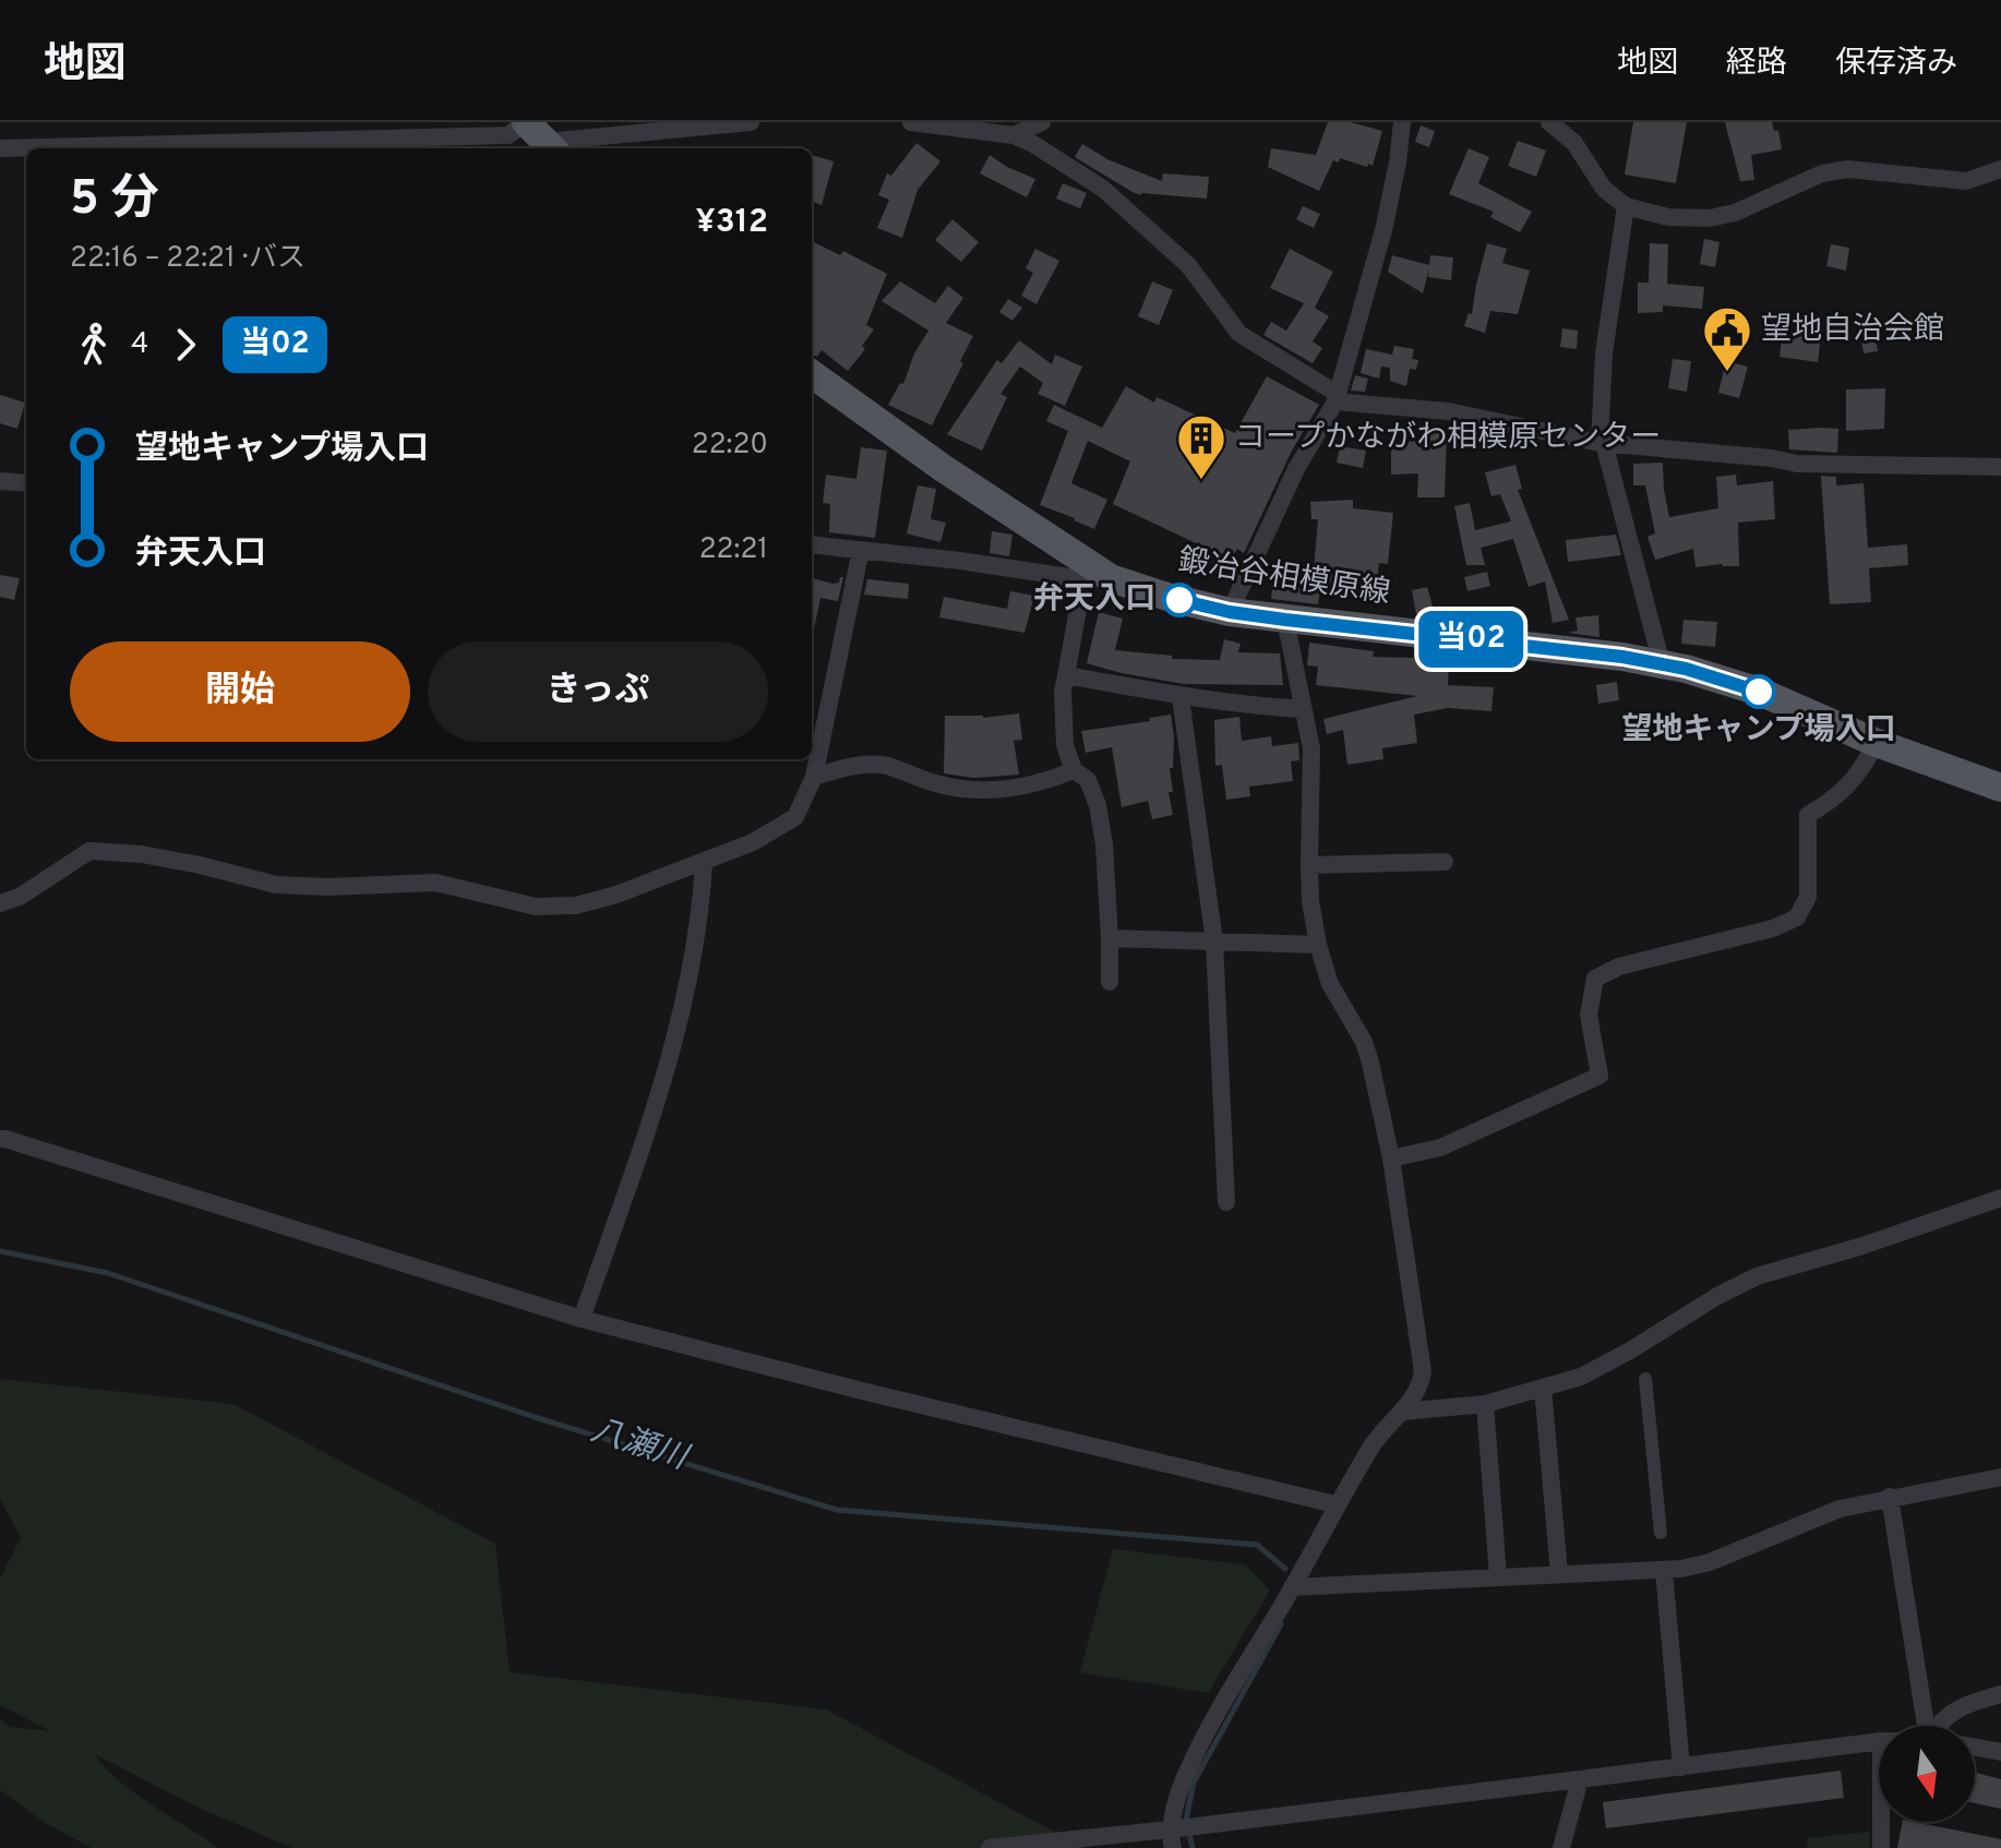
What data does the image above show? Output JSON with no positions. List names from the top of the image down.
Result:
{
  "streets": {
    "main road": ["鍛冶谷相模原線"]
  },
  "water": ["八瀬川"],
  "places": {
    "public building": ["望地自治会館"],
    "building": ["コープかながわ相模原センター"],
    "other": ["弁天入口", "望地キャンプ場入口"]
  },
  "lines": ["bus line 当02"],
  "north": "bottom",
  "page": {
    "header": "地図",
    "nav": ["地図", "経路", "保存済み"],
    "on_map": "当02",
    "heading": ["5 分", "22:16 – 22:21 · バス", "¥312"],
    "legs": ["4", "当02"],
    "list": [
      {
        "name": "望地キャンプ場入口",
        "value": "22:20"
      },
      {
        "name": "弁天入口",
        "value": "22:21"
      }
    ],
    "buttons": ["開始", "きっぷ"]
  }
}
